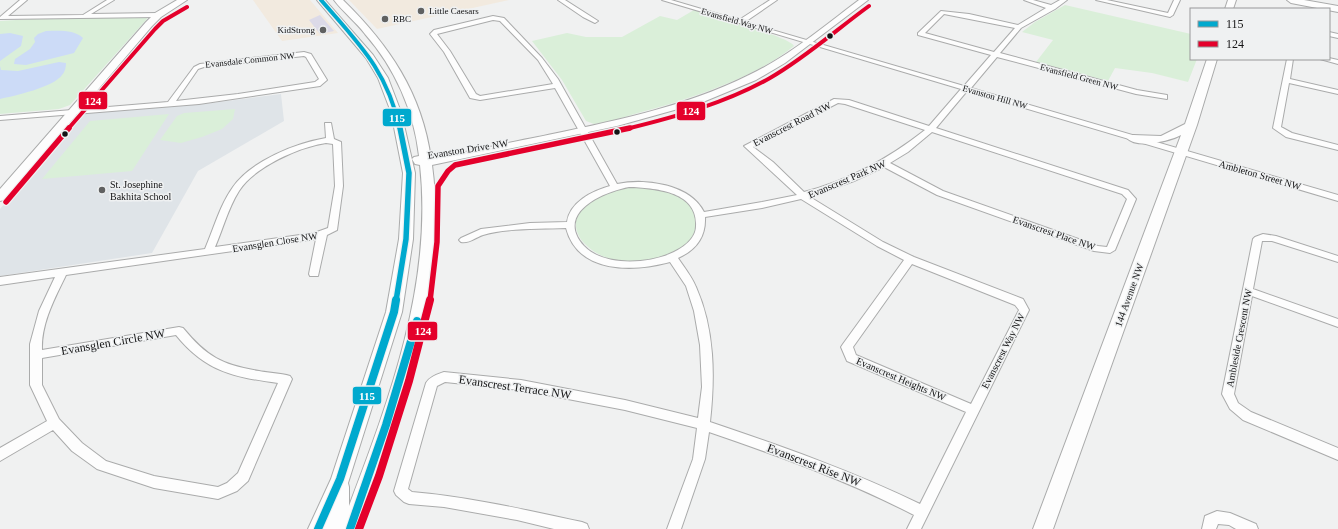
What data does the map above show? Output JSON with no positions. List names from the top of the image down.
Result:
{
  "streets": {
    "main road": ["Evanston Drive NW", "144 Avenue NW"],
    "street": [
      "Evansfield Way NW",
      "Evansdale Common NW",
      "Evansfield Green NW",
      "Evanston Hill NW",
      "Evanscrest Road NW",
      "Ambleton Street NW",
      "Evanscrest Park NW",
      "Evanscrest Place NW",
      "Evansglen Close NW",
      "Ambleside Crescent NW",
      "Evansglen Circle NW",
      "Evanscrest Way NW",
      "Evanscrest Heights NW",
      "Evanscrest Terrace NW",
      "Evanscrest Rise NW"
    ]
  },
  "crossings": [
    ["Evansfield Way NW", "Evanston Hill NW"],
    ["Evansfield Way NW", "Evanston Drive NW"],
    ["Evansfield Green NW", "Evanscrest Park NW"],
    ["Evanston Hill NW", "Evanston Drive NW"],
    ["Evanston Hill NW", "Ambleton Street NW"],
    ["Evanston Hill NW", "Evanscrest Park NW"],
    ["Evanston Hill NW", "144 Avenue NW"],
    ["Evanscrest Road NW", "Evanscrest Park NW"],
    ["Evanscrest Road NW", "Evanscrest Place NW"],
    ["Evanscrest Road NW", "Evanscrest Way NW"],
    ["Ambleton Street NW", "144 Avenue NW"],
    ["Evanscrest Park NW", "Evanscrest Place NW"],
    ["Evanscrest Park NW", "Evanscrest Way NW"],
    ["Evansglen Close NW", "Evansglen Circle NW"],
    ["Evanscrest Way NW", "Evanscrest Heights NW"],
    ["Evanscrest Way NW", "Evanscrest Rise NW"],
    ["Evanscrest Terrace NW", "Evanscrest Rise NW"]
  ],
  "places": [
    "Little Caesars",
    "RBC",
    "KidStrong",
    "St. Josephine Bakhita School"
  ],
  "lines": ["transit line 115", "transit line 124"],
  "legend": ["115", "124"]
}
